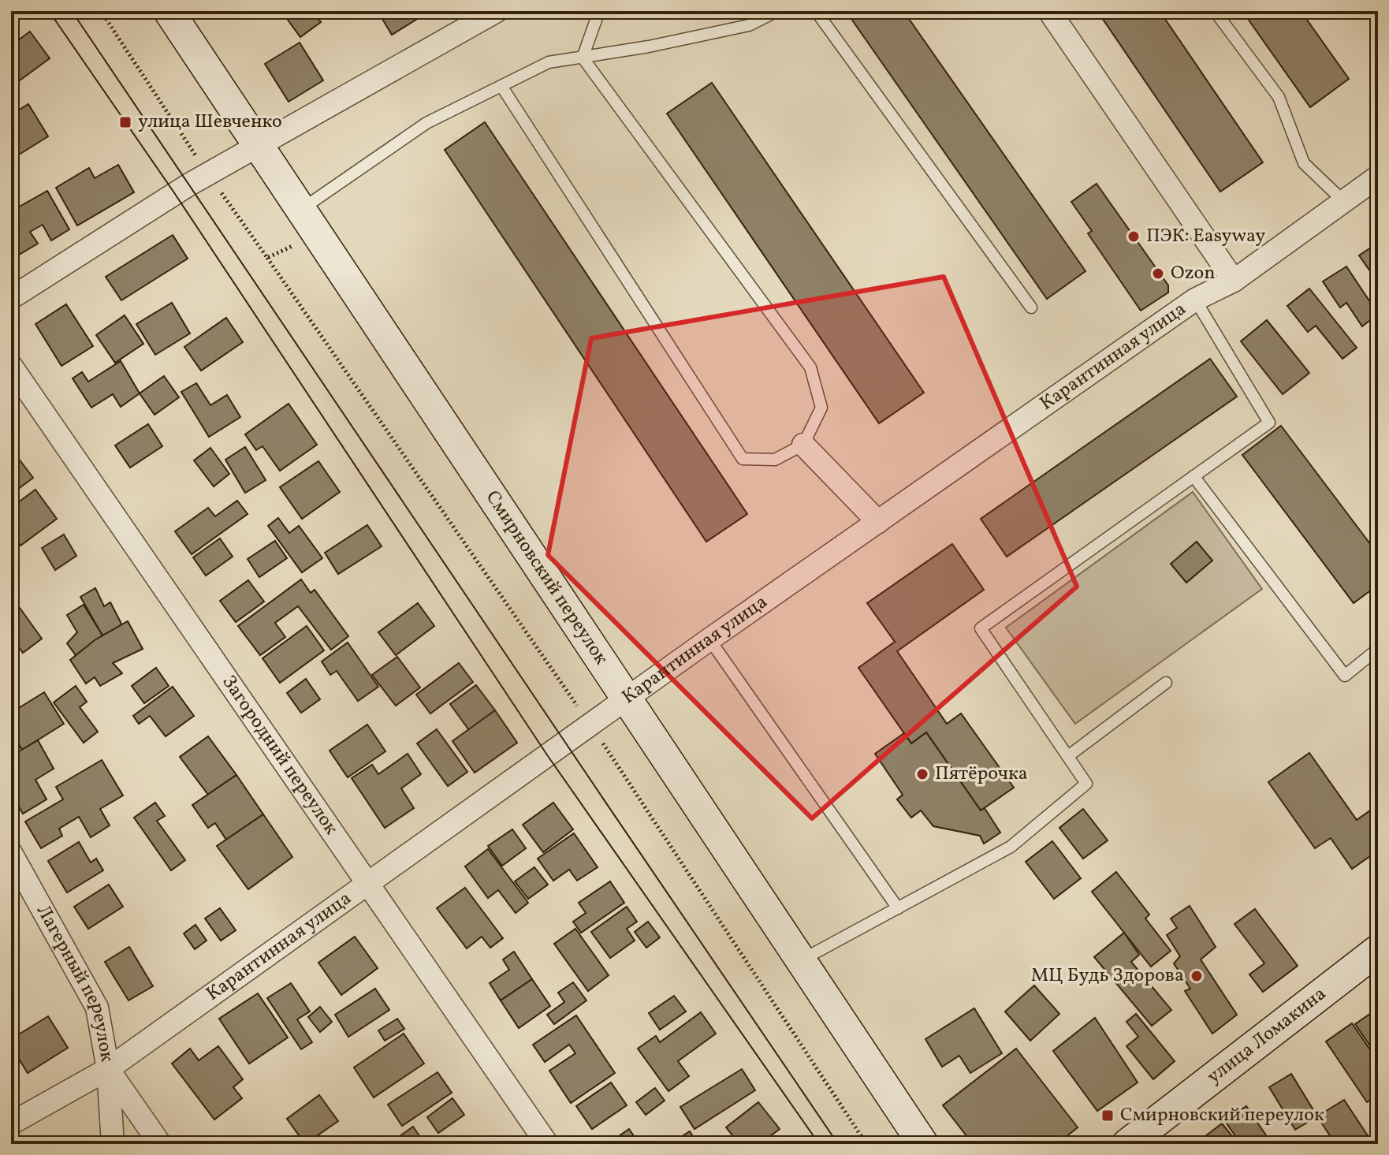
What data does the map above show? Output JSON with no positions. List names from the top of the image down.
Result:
{
  "streets": {
    "main road": ["Смирновский переулок", "улица Ломакина"],
    "street": ["Карантинная улица", "Загородний переулок", "Лагерный переулок"]
  },
  "crossings": [
    ["Карантинная улица", "Смирновский переулок"],
    ["Карантинная улица", "Загородний переулок"],
    ["Карантинная улица", "Лагерный переулок"]
  ],
  "places": {
    "transit": ["улица Шевченко", "Смирновский переулок"],
    "other": [
      "ПЭК: Easyway",
      "Ozon",
      "Пятёрочка",
      "МЦ Будь Здорова"
    ]
  }
}
